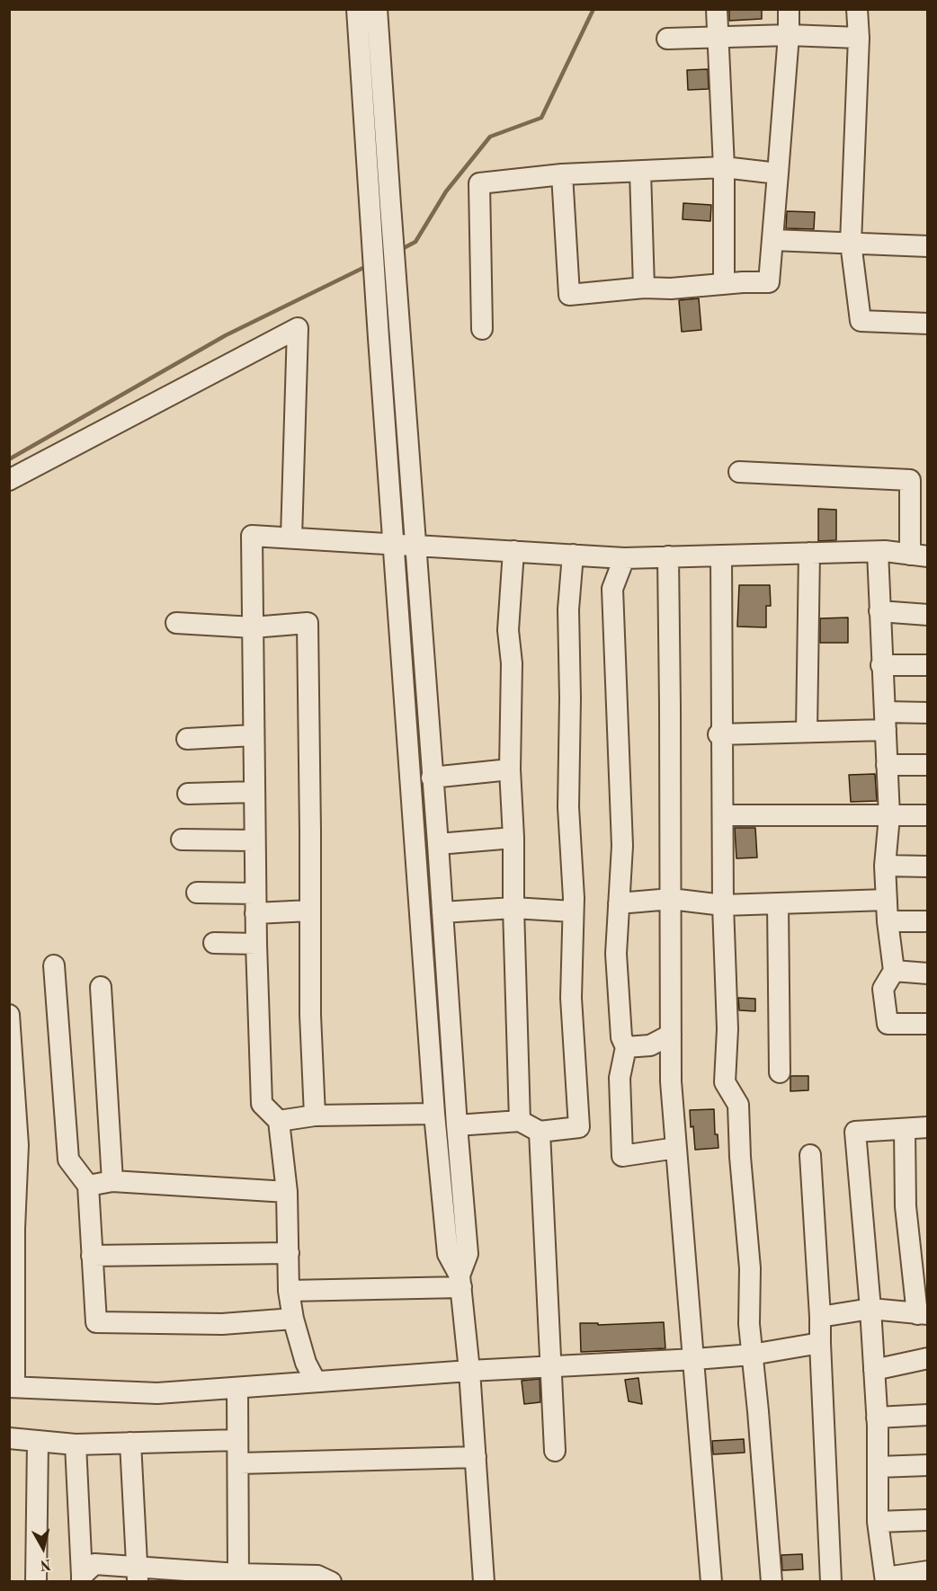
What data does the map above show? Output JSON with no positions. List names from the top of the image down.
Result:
{
  "north": "bottom"
}
